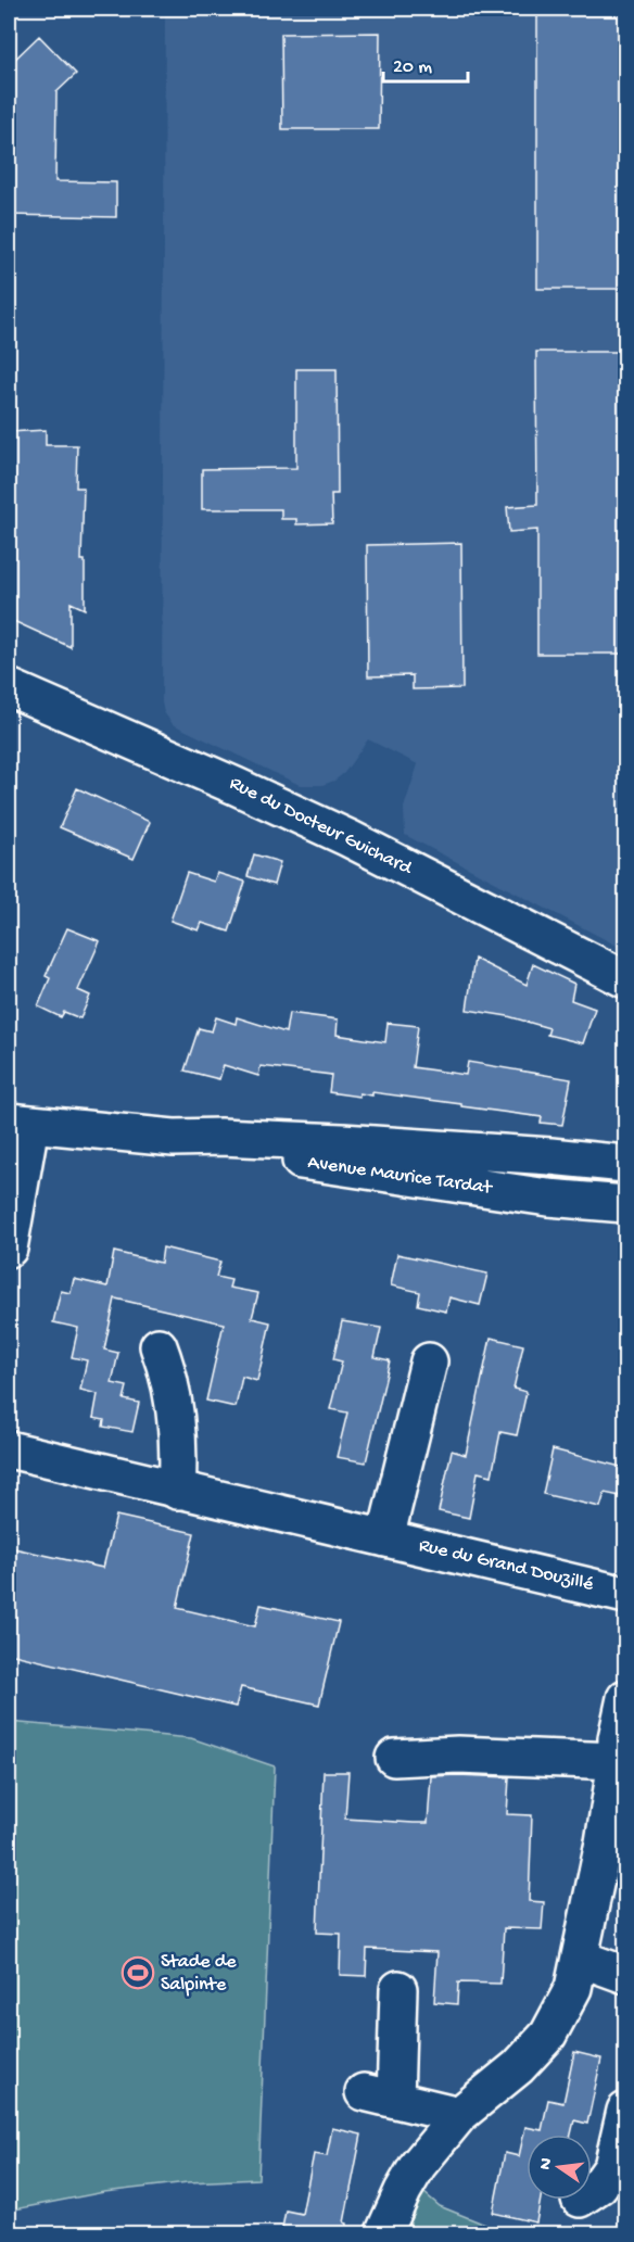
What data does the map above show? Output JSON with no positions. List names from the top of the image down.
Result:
{
  "streets": {
    "street": ["Rue du Docteur Guichard", "Avenue Maurice Tardat", "Rue du Grand Douzillé"]
  },
  "places": {
    "sports": ["Stade de Salpinte"]
  },
  "scale_bar": "20 m",
  "north": "left"
}
